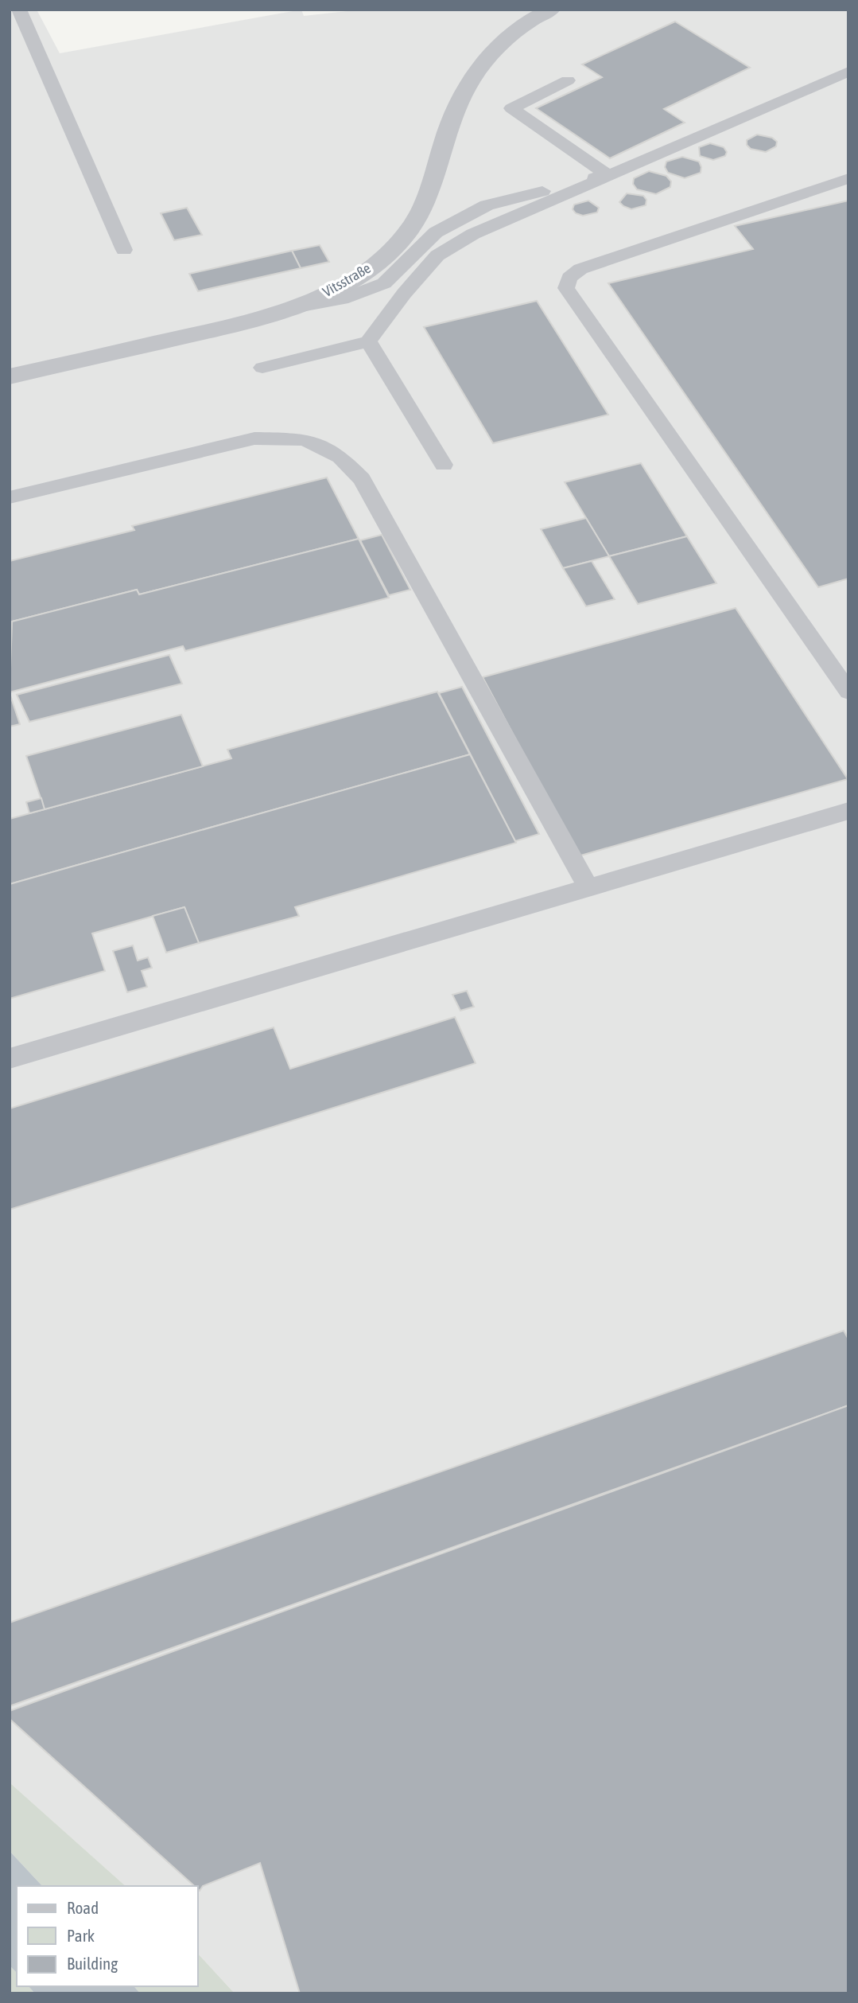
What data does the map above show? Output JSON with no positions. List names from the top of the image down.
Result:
{
  "streets": {
    "street": ["Vitsstraße"]
  },
  "legend": ["Road", "Park", "Building"]
}
